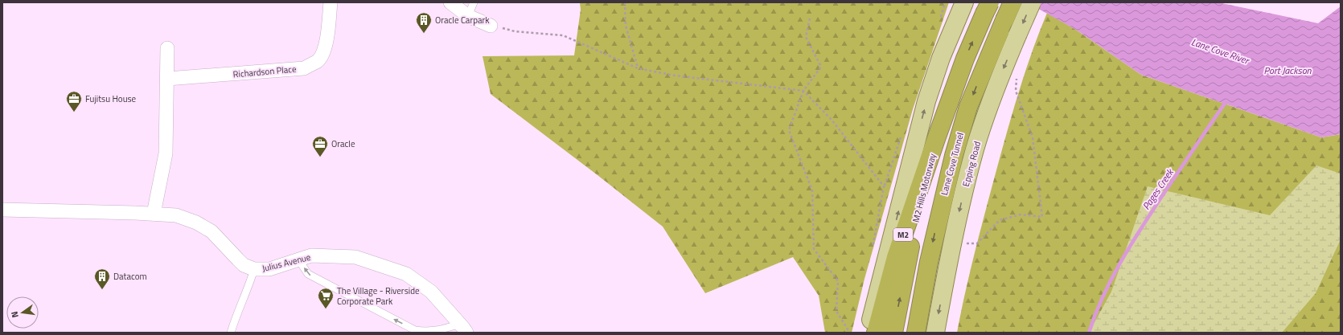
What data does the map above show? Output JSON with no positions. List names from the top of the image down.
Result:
{
  "streets": {
    "highway": ["Lane Cove Tunnel", "M2 Hills Motorway", "M2"],
    "main road": ["Epping Road"],
    "street": ["Richardson Place", "Julius Avenue"]
  },
  "crossings": [
    ["M2 Hills Motorway", "M2"]
  ],
  "water": ["Lane Cove River", "Port Jackson", "Pages Creek"],
  "places": {
    "building": ["Oracle Carpark", "Datacom"],
    "office": ["Fujitsu House", "Oracle"],
    "supermarket": ["The Village - Riverside Corporate Park"]
  },
  "north": "left"
}
